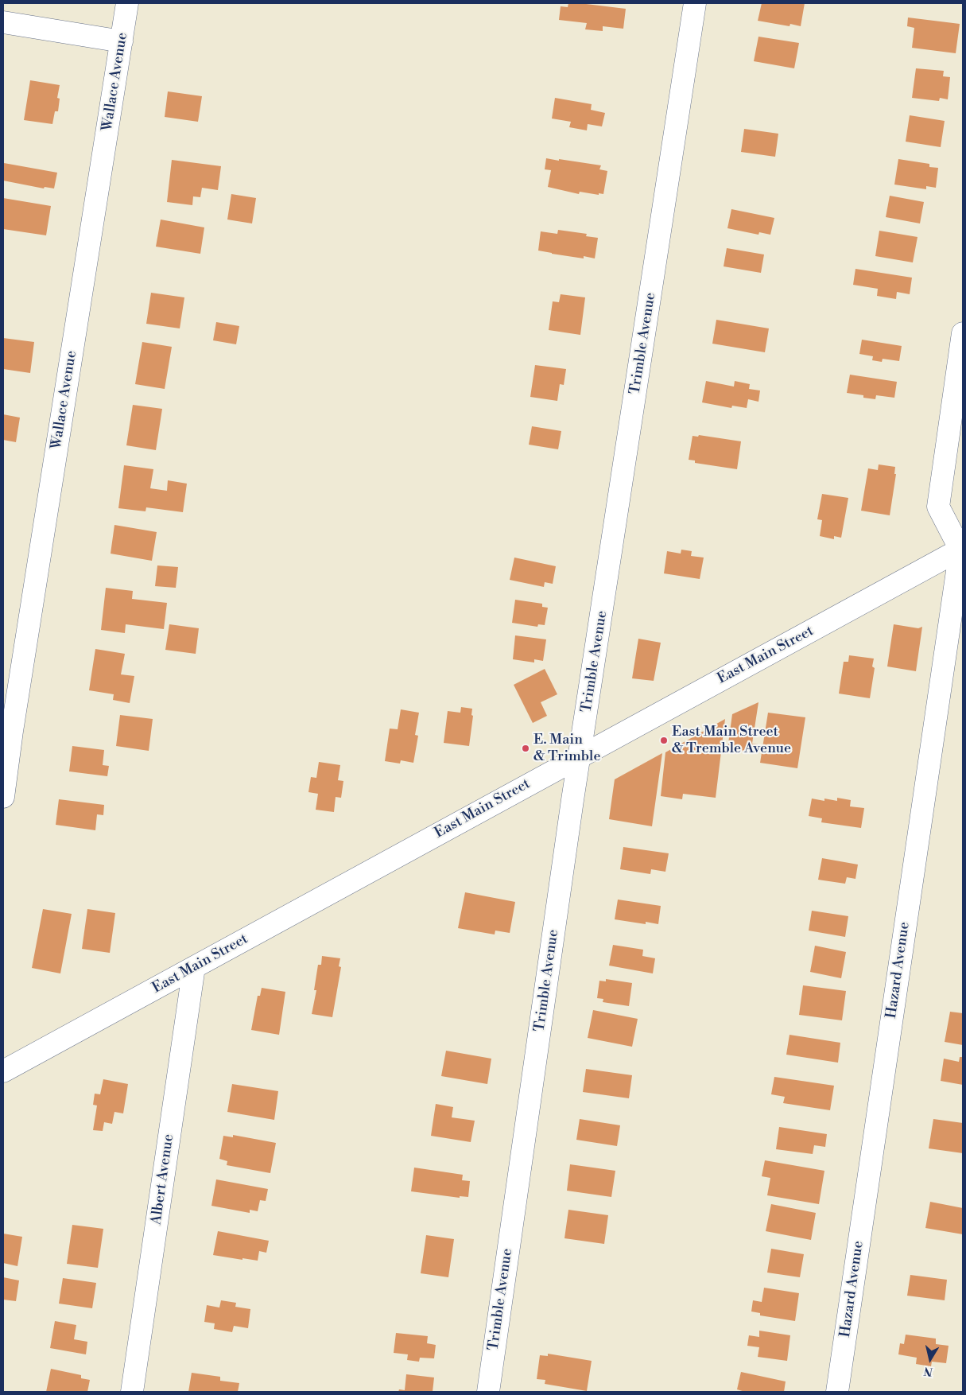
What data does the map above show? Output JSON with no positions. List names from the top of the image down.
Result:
{
  "streets": {
    "street": [
      "Wallace Avenue",
      "Trimble Avenue",
      "East Main Street",
      "Hazard Avenue",
      "Albert Avenue"
    ]
  },
  "crossings": [
    ["Trimble Avenue", "East Main Street"],
    ["East Main Street", "Hazard Avenue"],
    ["East Main Street", "Albert Avenue"]
  ],
  "places": ["East Main Street & Tremble Avenue", "E. Main & Trimble"],
  "north": "bottom"
}
